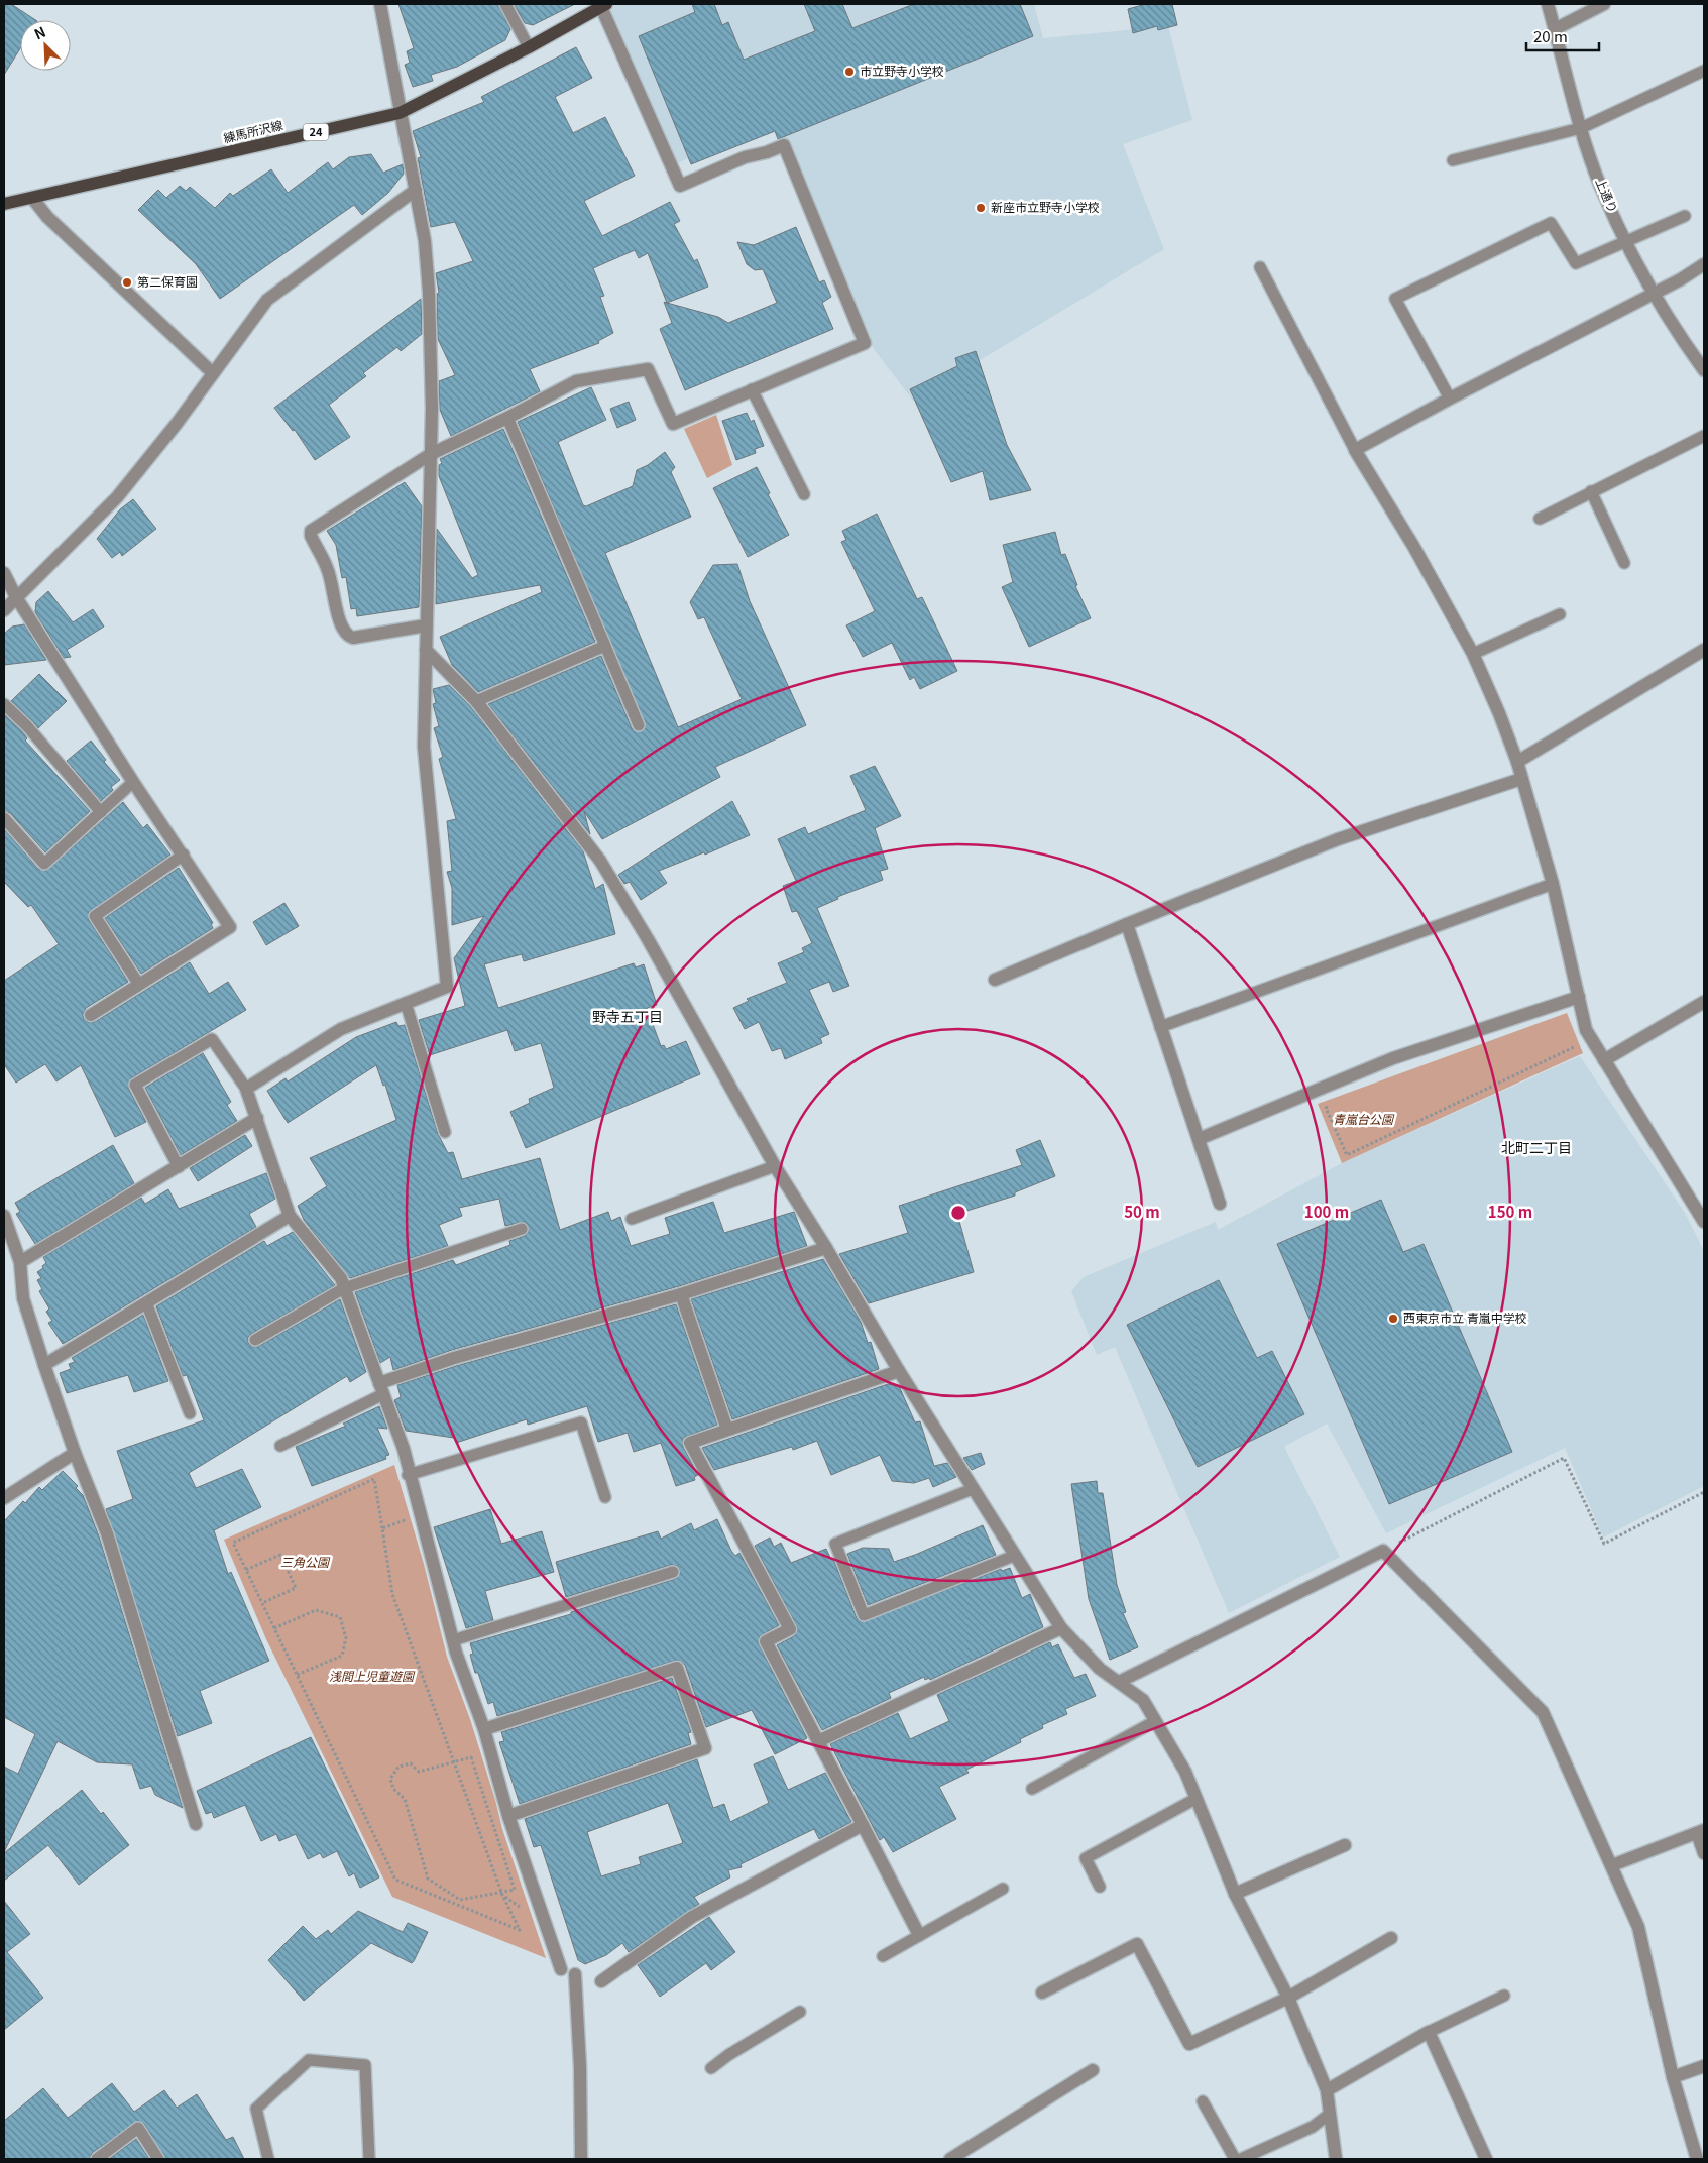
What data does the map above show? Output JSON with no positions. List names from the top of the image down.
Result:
{
  "streets": {
    "main road": ["練馬所沢線", "24"],
    "street": ["上通り"]
  },
  "districts": ["野寺五丁目", "北町二丁目"],
  "parks": ["青嵐台公園", "三角公園", "浅間上児童遊園"],
  "places": [
    "市立野寺小学校",
    "新座市立野寺小学校",
    "第二保育園",
    "西東京市立 青嵐中学校"
  ],
  "scale_bar": "20 m",
  "north": "top left",
  "rings": ["50 m", "100 m", "150 m"]
}
